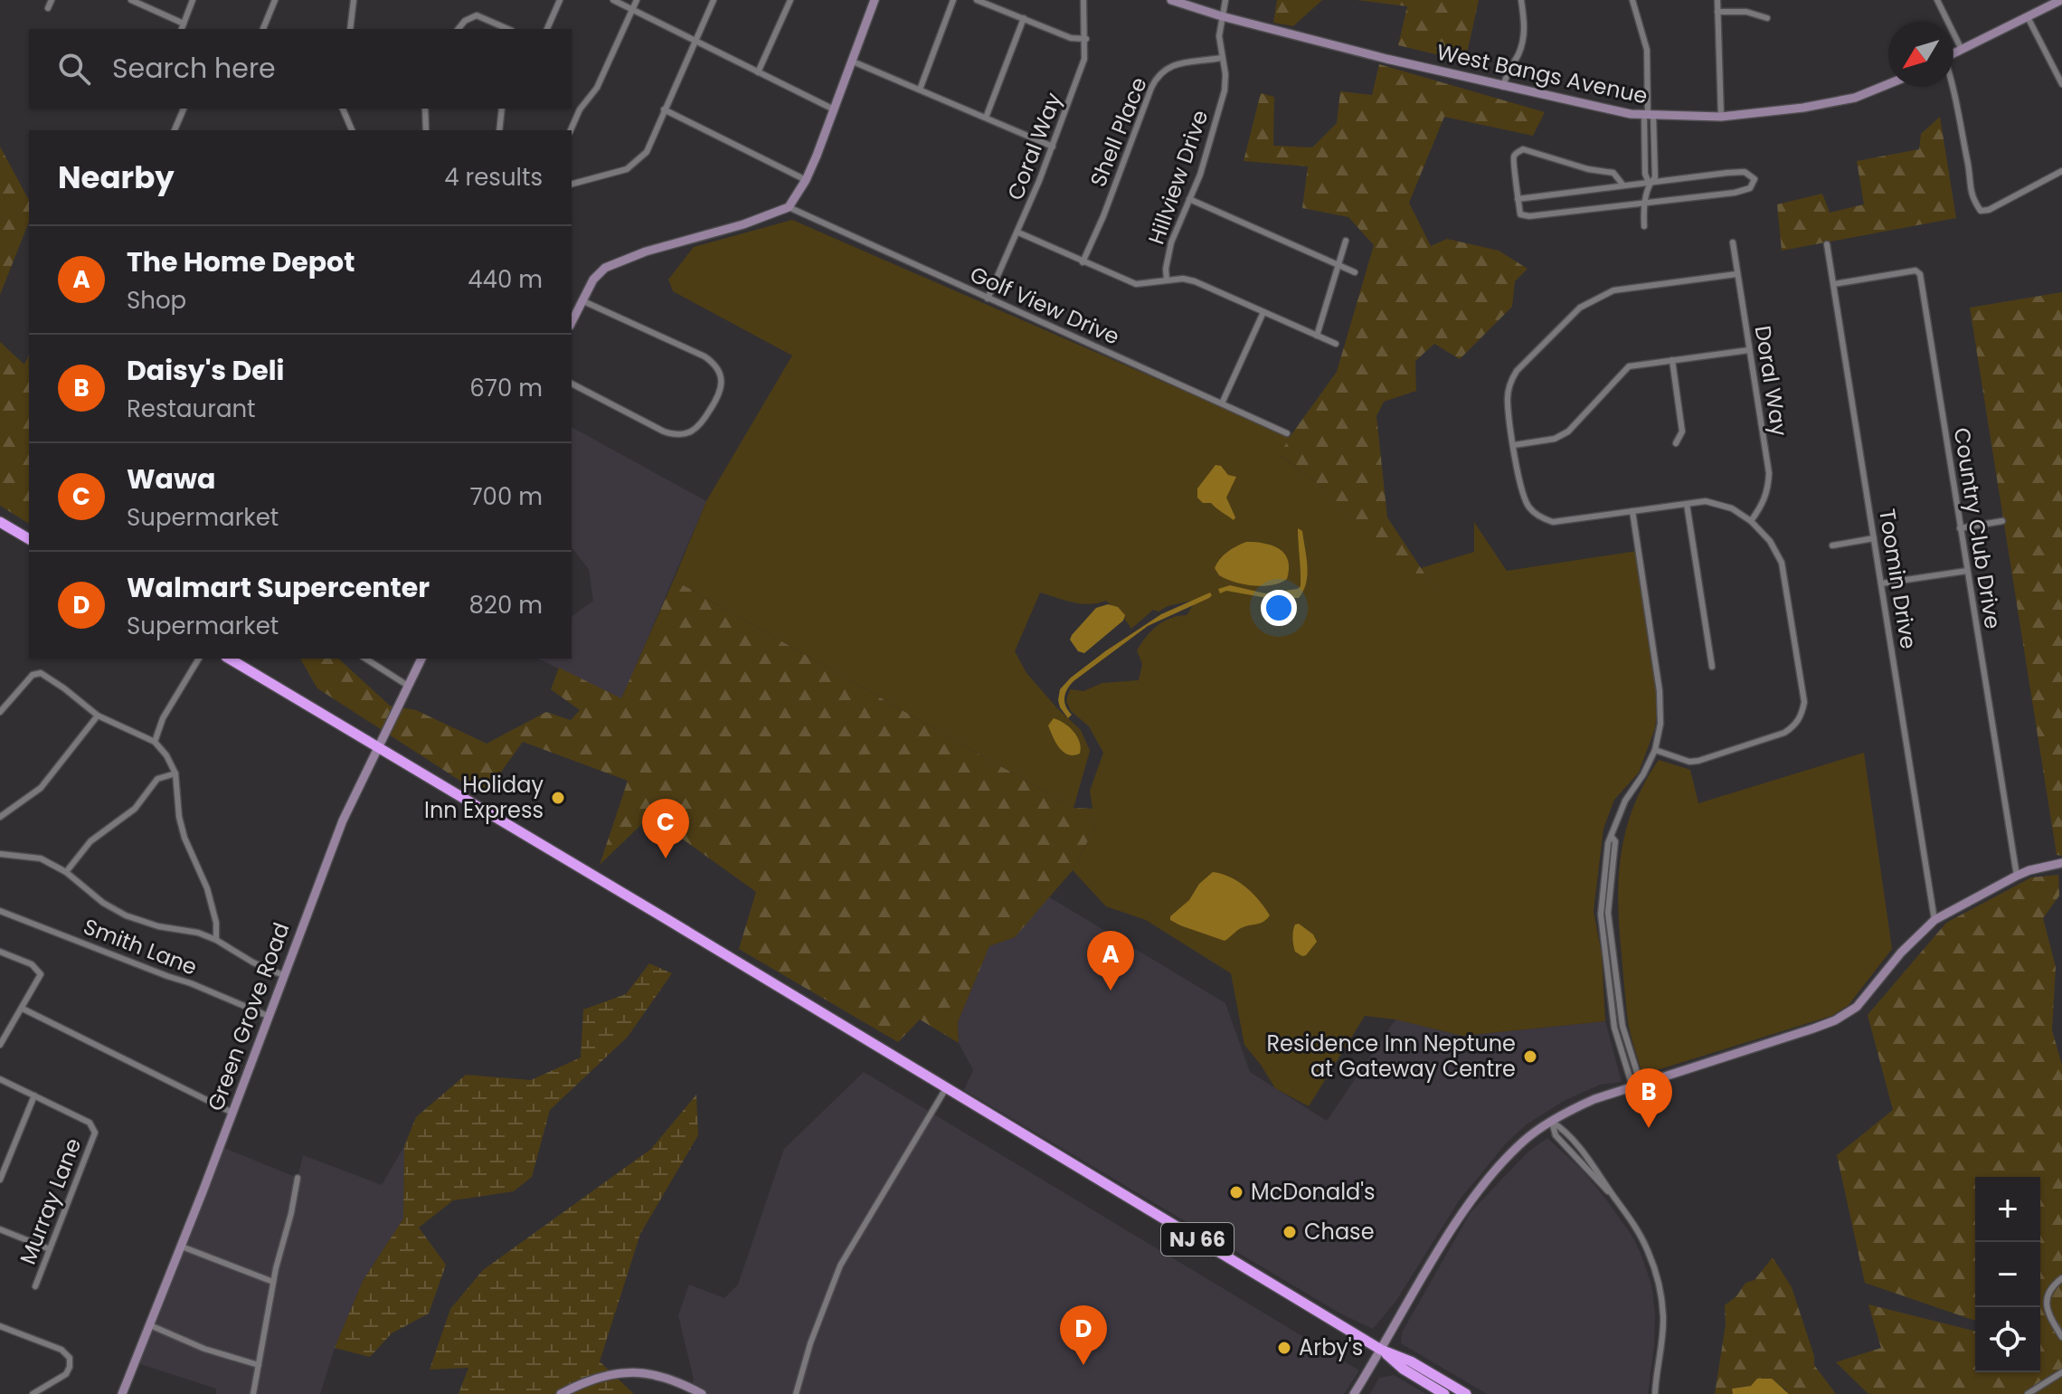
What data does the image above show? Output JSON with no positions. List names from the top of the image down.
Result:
{
  "streets": {
    "highway": ["NJ 66"],
    "street": [
      "West Bangs Avenue",
      "Shell Place",
      "Coral Way",
      "Hillview Drive",
      "Golf View Drive",
      "Doral Way",
      "Country Club Drive",
      "Toomin Drive",
      "Smith Lane",
      "Green Grove Road",
      "Murray Lane"
    ]
  },
  "crossings": [
    ["West Bangs Avenue", "Hillview Drive"],
    ["Shell Place", "Hillview Drive"],
    ["Coral Way", "Golf View Drive"],
    ["Country Club Drive", "Toomin Drive"],
    ["Smith Lane", "Green Grove Road"],
    ["Green Grove Road", "NJ 66"]
  ],
  "places": [
    "Holiday Inn Express",
    "Residence Inn Neptune at Gateway Centre",
    "McDonald's",
    "Chase",
    "Arby's"
  ],
  "north": "bottom left",
  "page": {
    "search": "Search here",
    "heading": ["Nearby", "4 results"],
    "list": [
      {
        "mark": "A",
        "name": "The Home Depot",
        "note": "Shop",
        "value": "440 m"
      },
      {
        "mark": "B",
        "name": "Daisy's Deli",
        "note": "Restaurant",
        "value": "670 m"
      },
      {
        "mark": "C",
        "name": "Wawa",
        "note": "Supermarket",
        "value": "700 m"
      },
      {
        "mark": "D",
        "name": "Walmart Supercenter",
        "note": "Supermarket",
        "value": "820 m"
      }
    ],
    "pins": [
      "C",
      "A",
      "B",
      "D"
    ],
    "map_buttons": ["+", "−"]
  }
}
